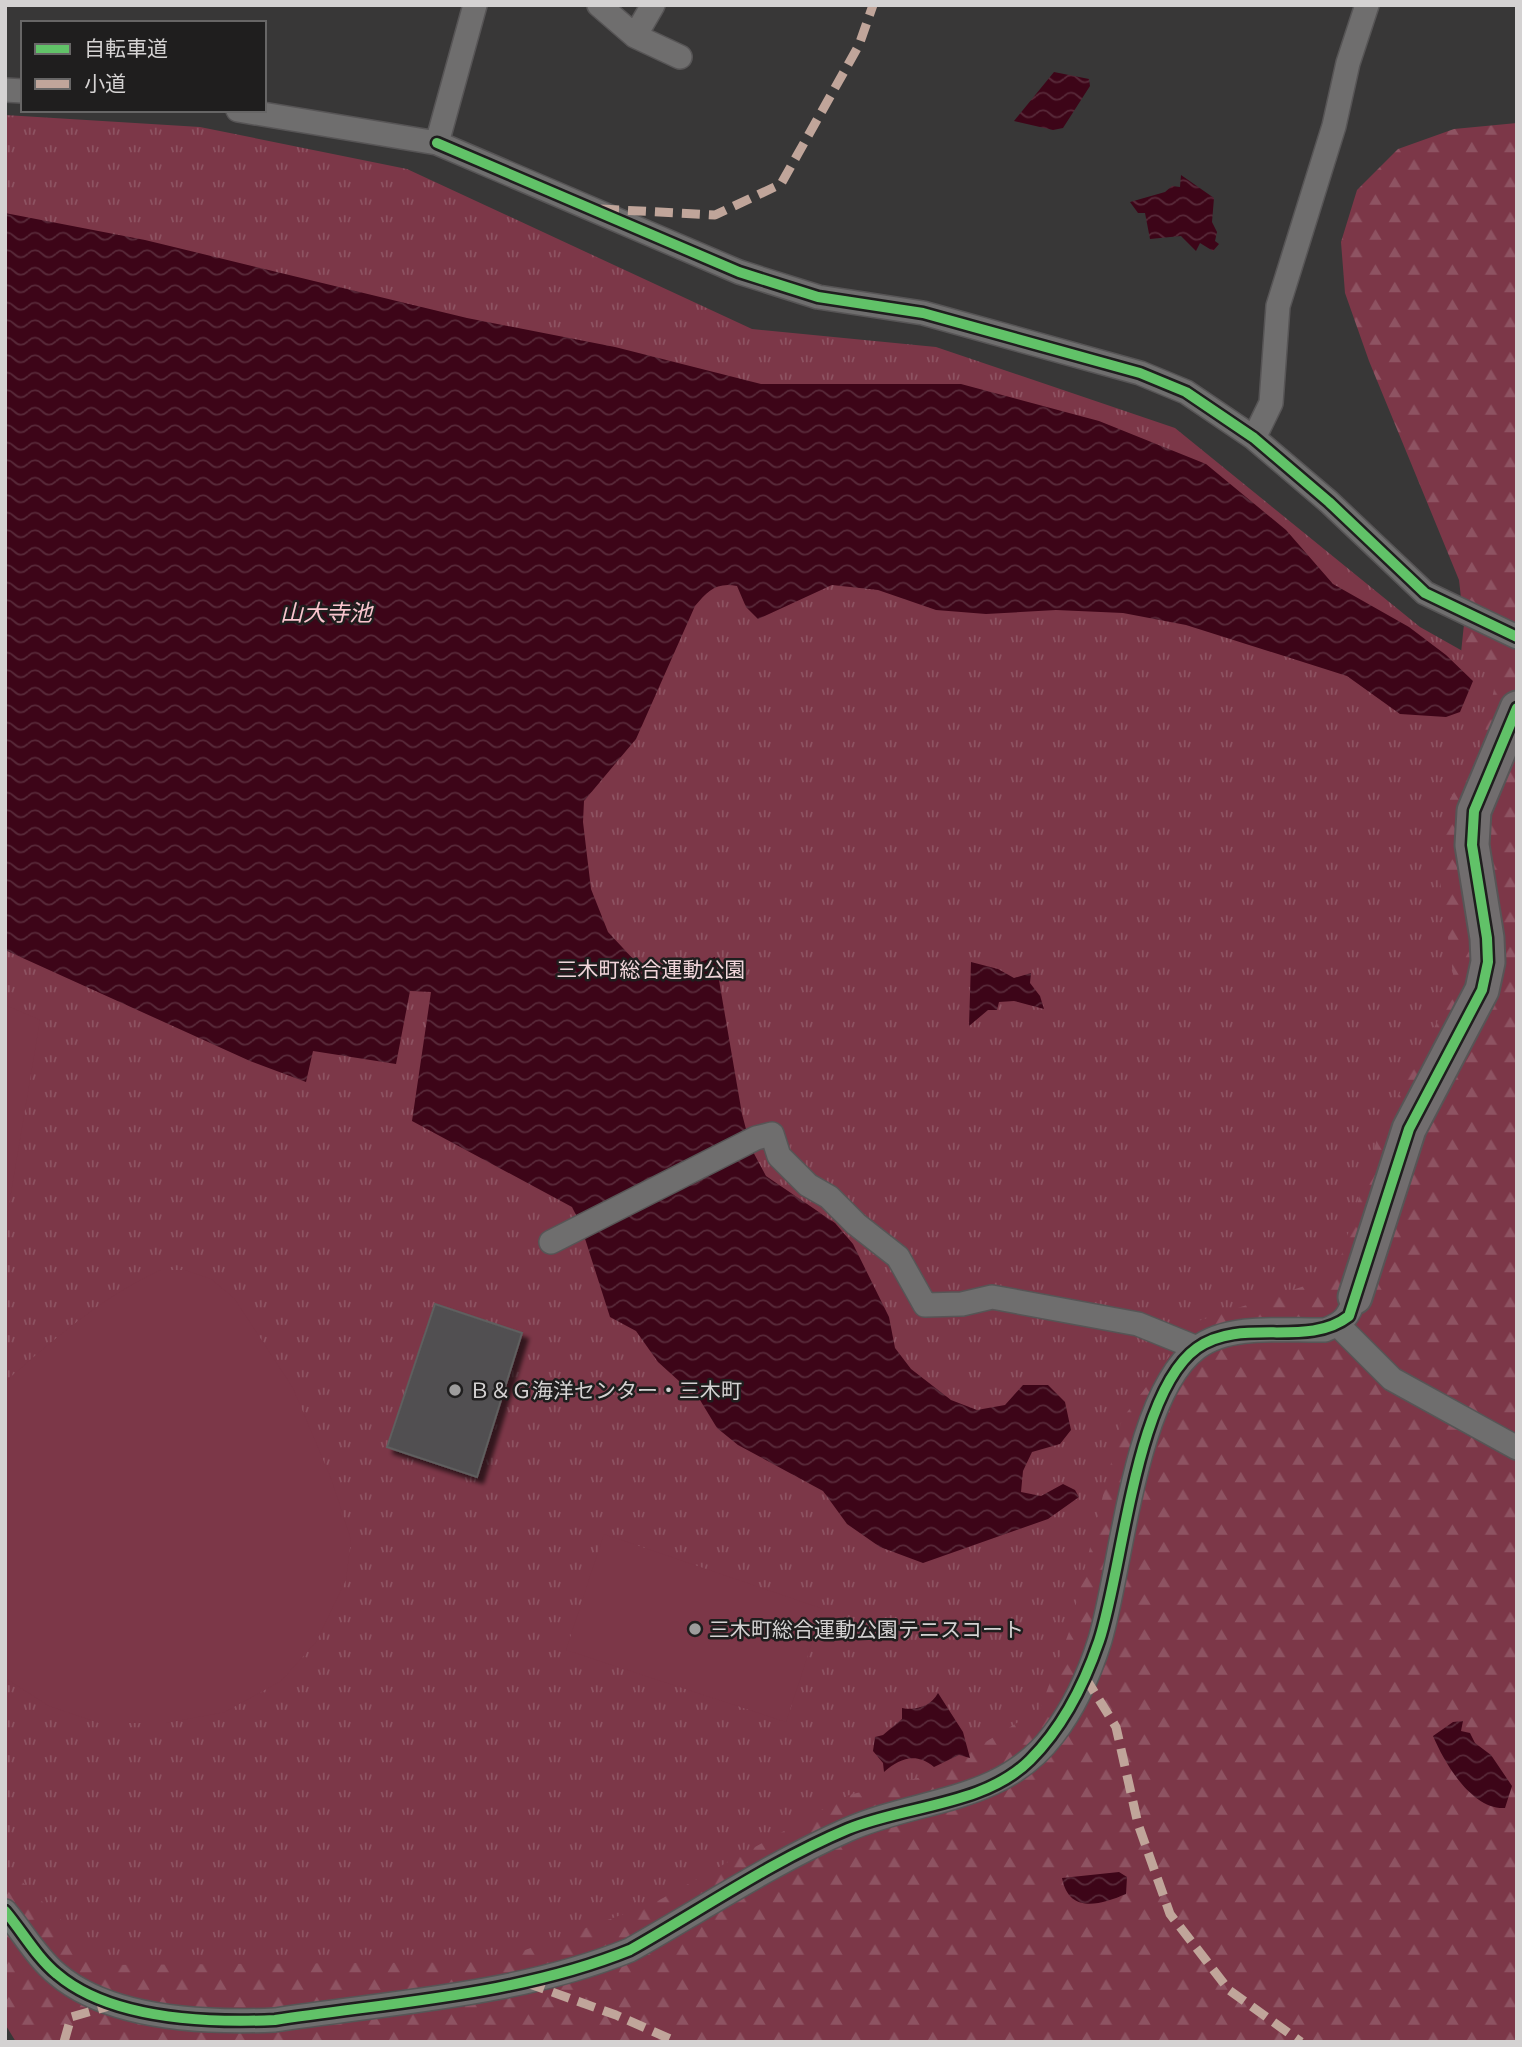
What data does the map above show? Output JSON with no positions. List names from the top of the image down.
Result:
{
  "water": ["山大寺池"],
  "parks": ["三木町総合運動公園"],
  "places": ["Ｂ＆Ｇ海洋センター・三木町", "三木町総合運動公園テニスコート"],
  "legend": ["自転車道", "小道"]
}
